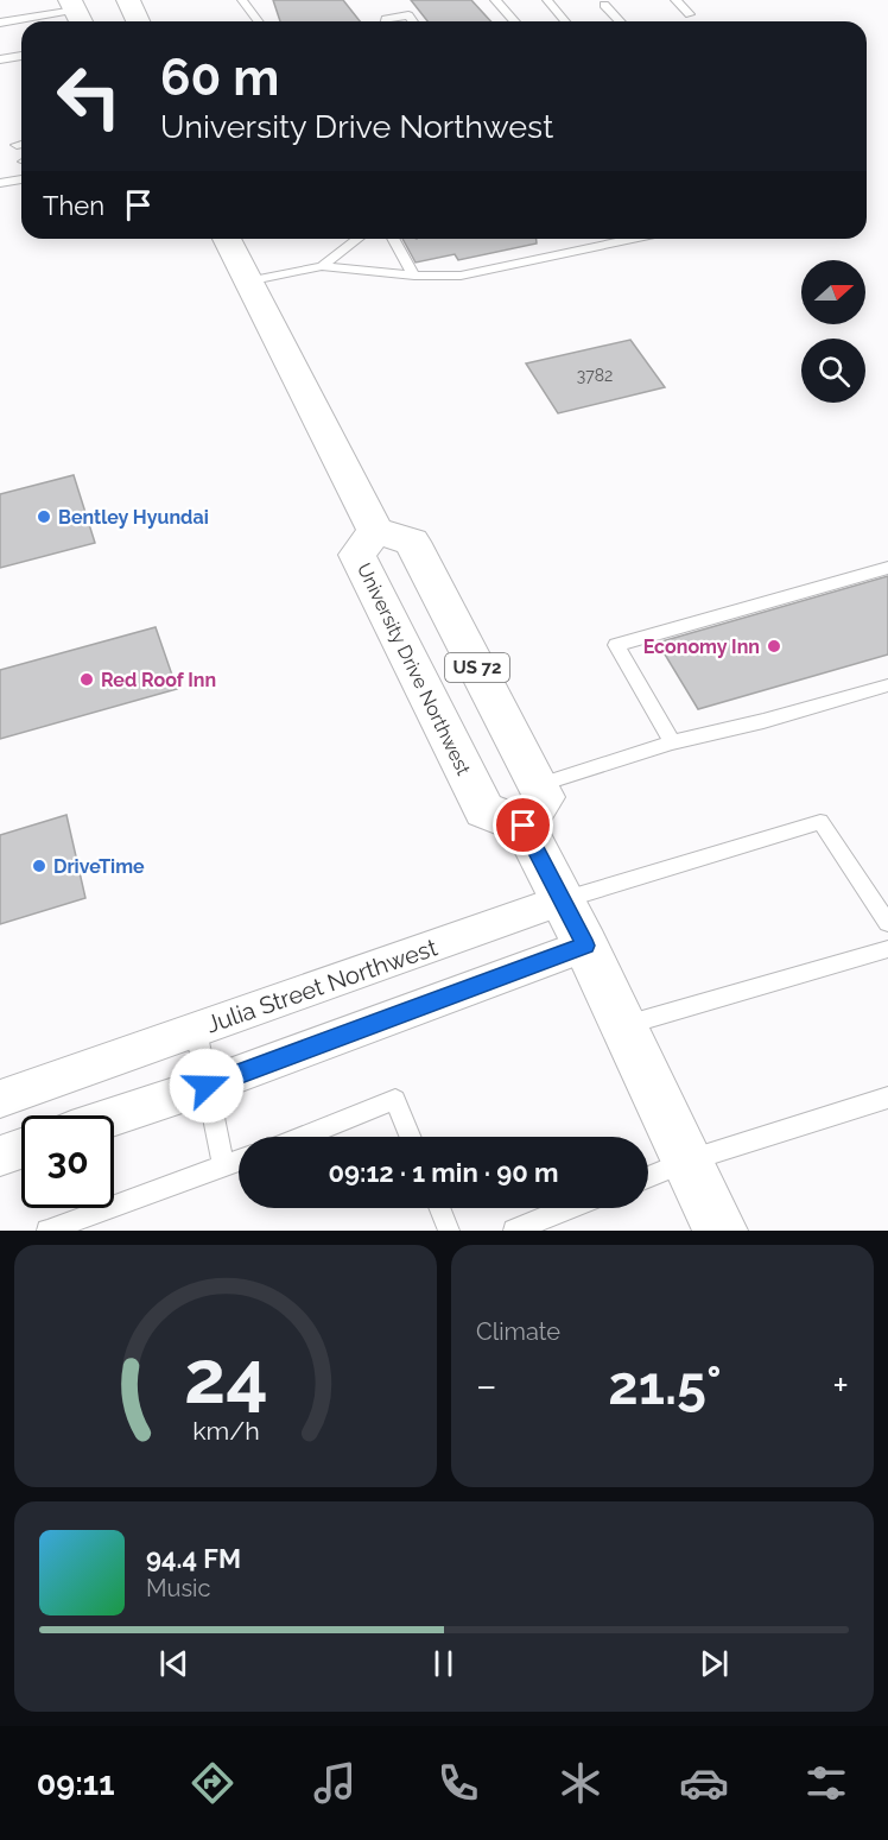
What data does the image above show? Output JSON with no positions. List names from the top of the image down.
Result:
{
  "streets": {
    "highway": ["US 72", "University Drive Northwest"],
    "street": ["Julia Street Northwest"]
  },
  "crossings": [
    ["University Drive Northwest", "Julia Street Northwest"]
  ],
  "places": [
    "Bentley Hyundai",
    "Economy Inn",
    "Red Roof Inn",
    "DriveTime"
  ],
  "house_numbers": ["3782"],
  "north": "right",
  "page": {
    "turn": ["60 m", "University Drive Northwest"],
    "then": "Then",
    "limit": "30",
    "trip": "09:12 · 1 min · 90 m",
    "tile": "Climate",
    "heat": ["−", "21.5°", "+"],
    "song": ["94.4 FM", "Music"],
    "tabs": "09:11",
    "gauge": ["24", "km/h"]
  }
}
